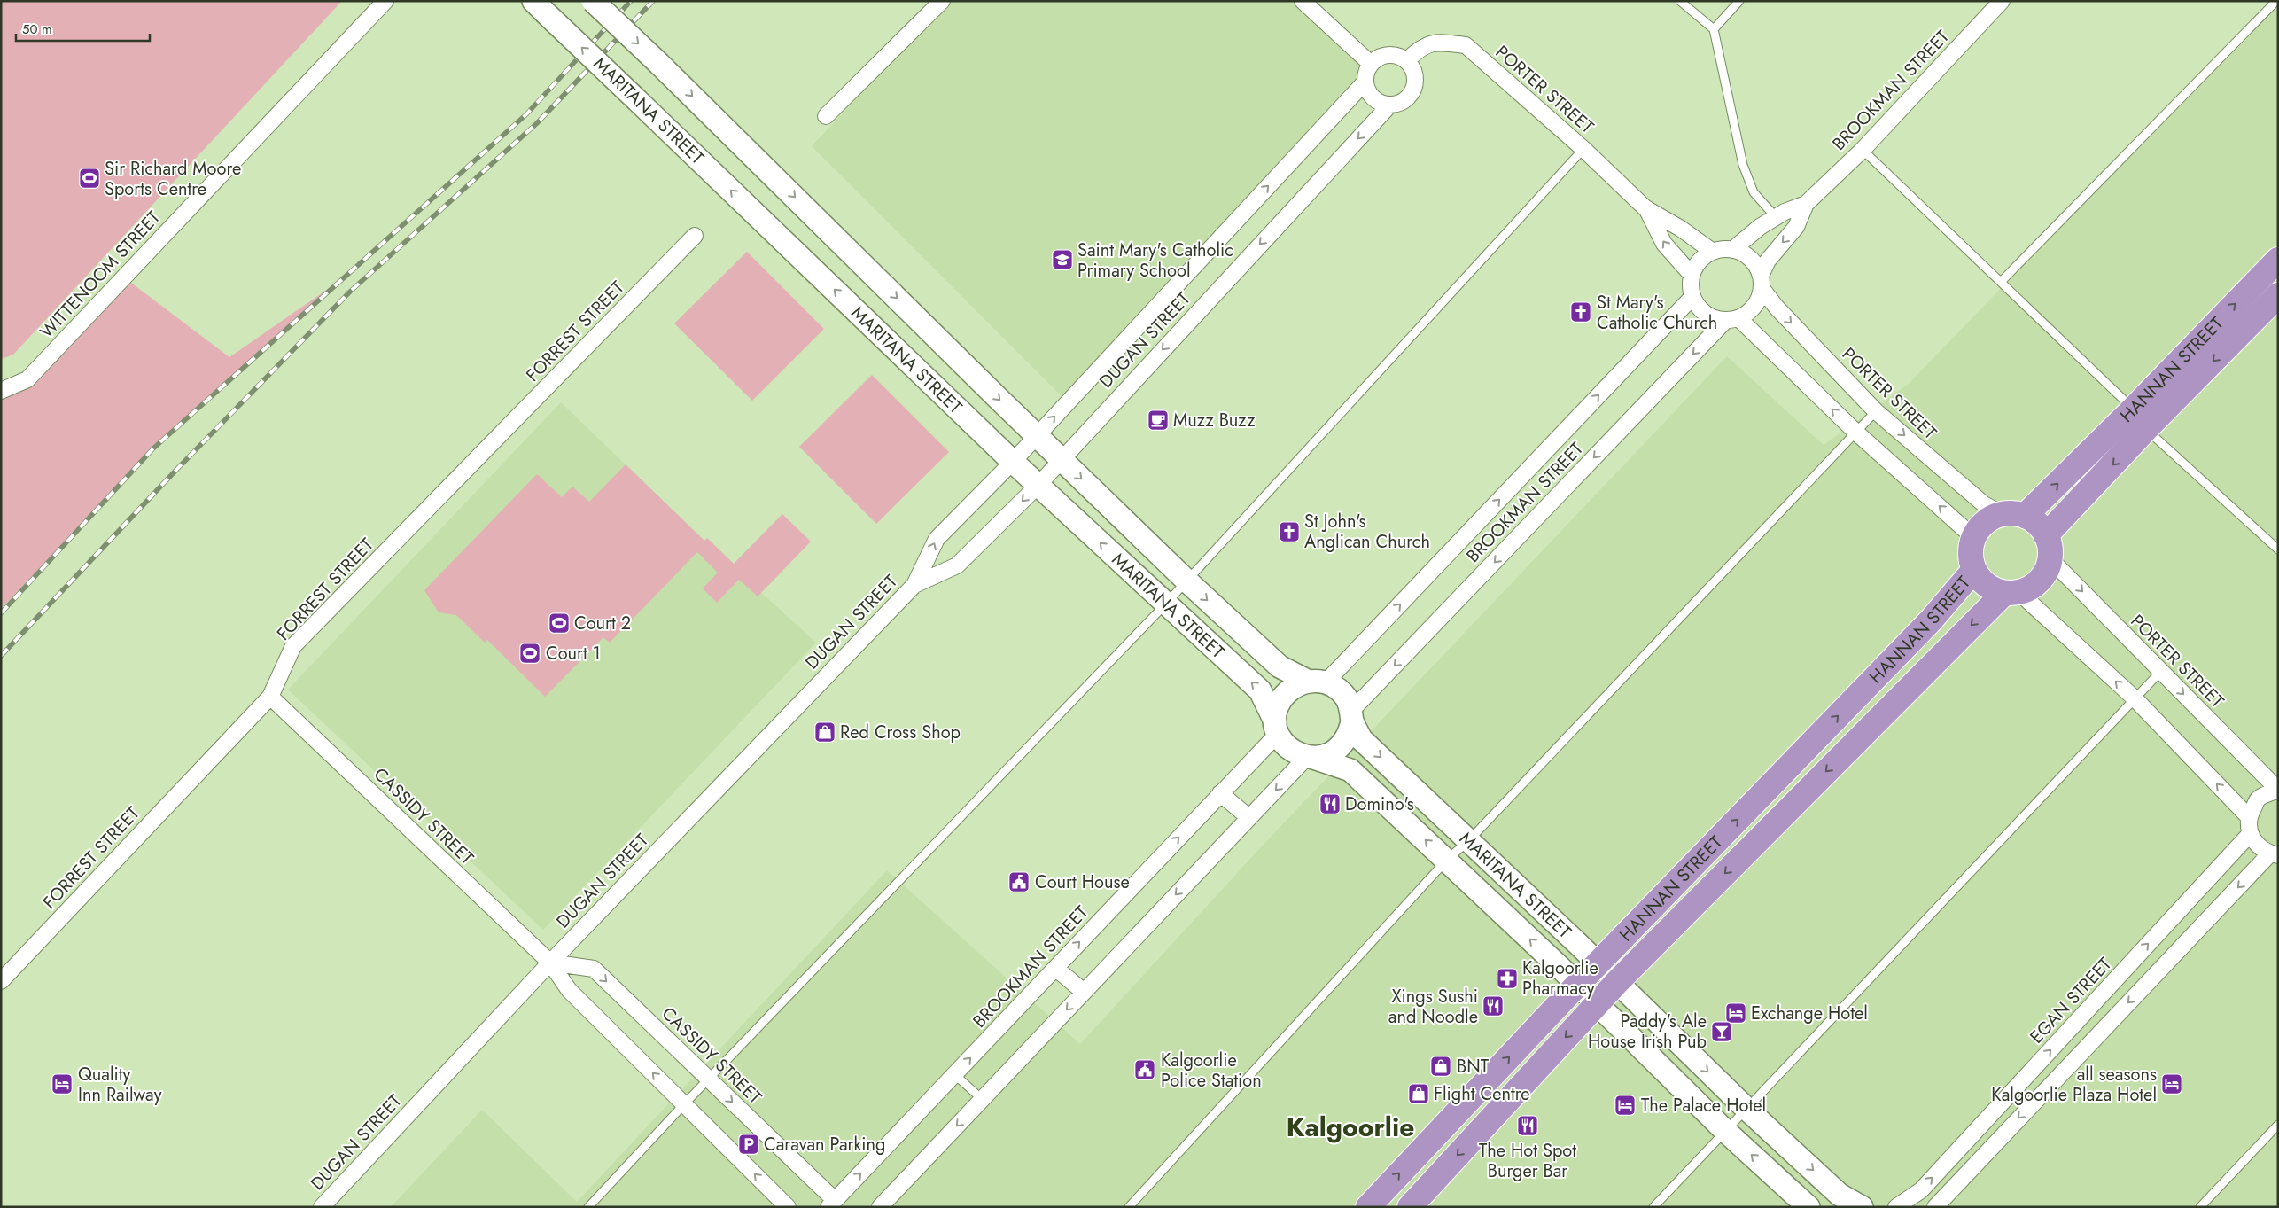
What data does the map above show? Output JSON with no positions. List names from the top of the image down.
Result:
{
  "streets": {
    "highway": ["HANNAN STREET"],
    "main road": ["MARITANA STREET"],
    "street": [
      "PORTER STREET",
      "BROOKMAN STREET",
      "WITTENOOM STREET",
      "FORREST STREET",
      "DUGAN STREET",
      "CASSIDY STREET",
      "EGAN STREET"
    ]
  },
  "crossings": [
    ["PORTER STREET", "BROOKMAN STREET"],
    ["PORTER STREET", "DUGAN STREET"],
    ["PORTER STREET", "HANNAN STREET"],
    ["BROOKMAN STREET", "MARITANA STREET"],
    ["BROOKMAN STREET", "CASSIDY STREET"],
    ["MARITANA STREET", "DUGAN STREET"],
    ["MARITANA STREET", "HANNAN STREET"],
    ["FORREST STREET", "CASSIDY STREET"],
    ["DUGAN STREET", "CASSIDY STREET"]
  ],
  "districts": ["Kalgoorlie"],
  "places": {
    "sports": ["Sir Richard Moore Sports Centre", "Court 2", "Court 1"],
    "school or university": ["Saint Mary's Catholic Primary School"],
    "church": ["St Mary's Catholic Church", "St John's Anglican Church"],
    "cafe": ["Muzz Buzz"],
    "shop": ["Red Cross Shop", "BNT", "Flight Centre"],
    "restaurant": ["Domino's", "Xings Sushi and Noodle", "The Hot Spot Burger Bar"],
    "public building": ["Court House", "Kalgoorlie Police Station"],
    "pharmacy": ["Kalgoorlie Pharmacy"],
    "hotel": [
      "Exchange Hotel",
      "Quality Inn Railway",
      "all seasons Kalgoorlie Plaza Hotel",
      "The Palace Hotel"
    ],
    "bar": ["Paddy's Ale House Irish Pub"],
    "parking": ["Caravan Parking"]
  },
  "scale_bar": "50 m"
}
